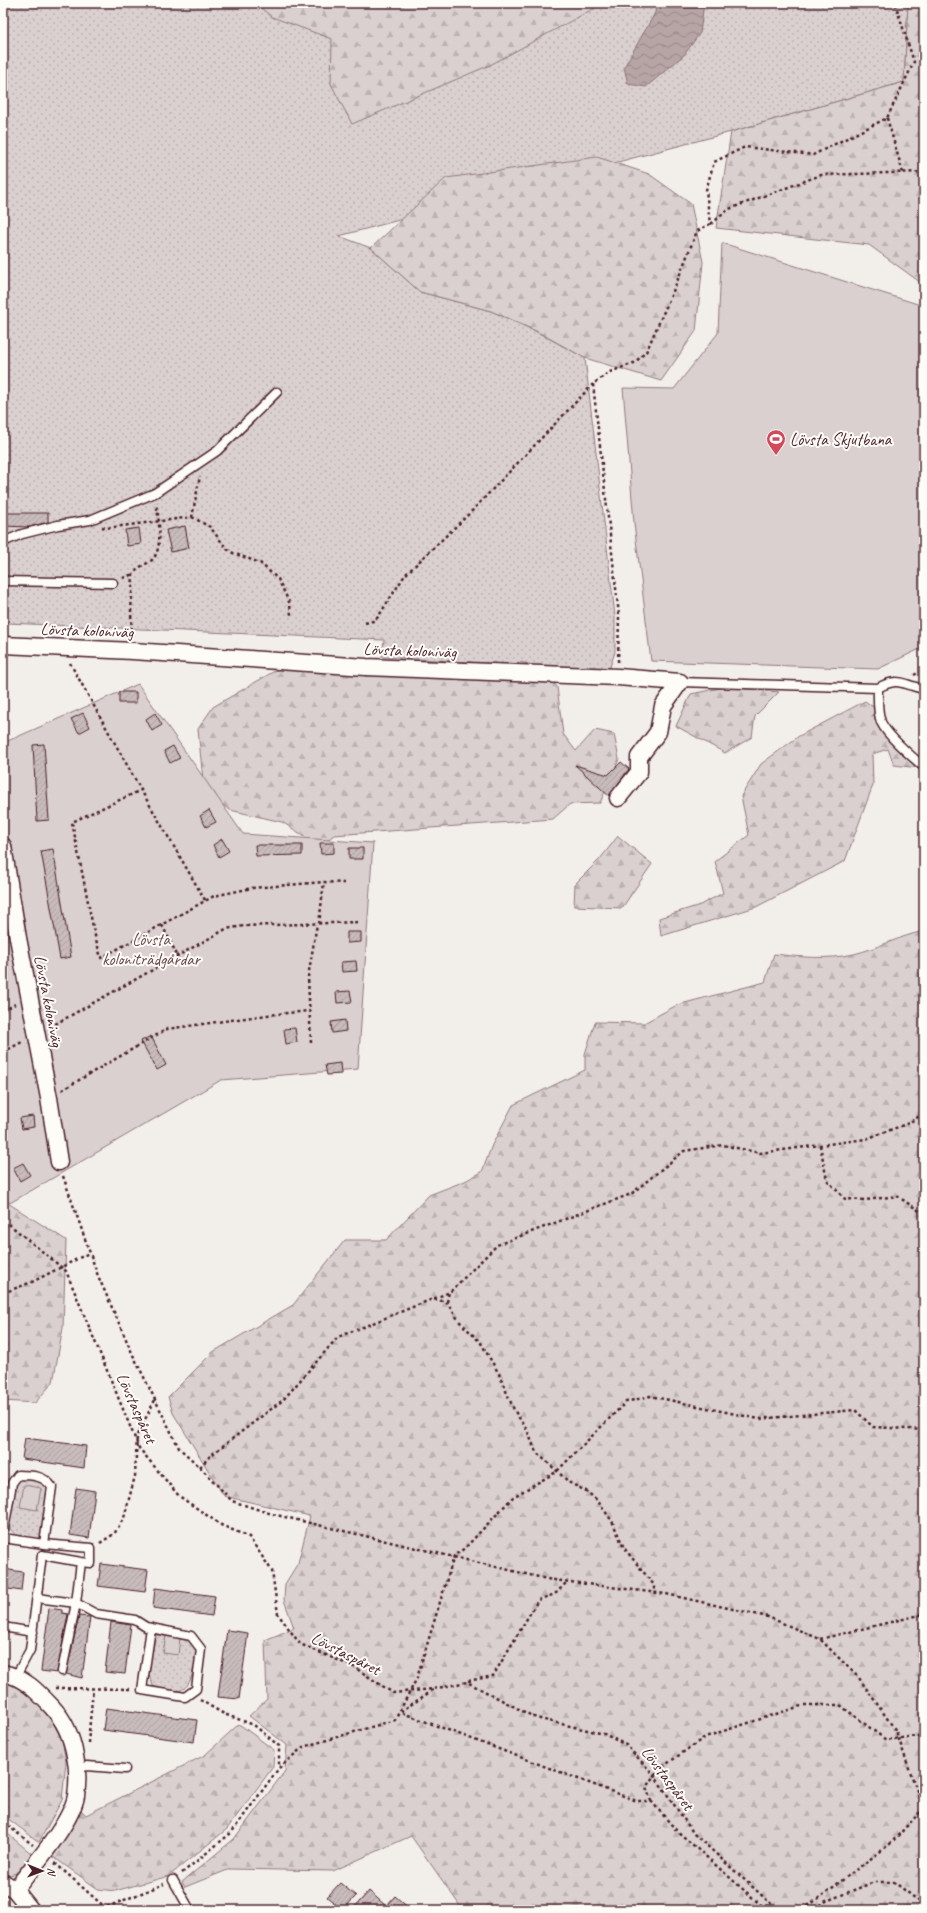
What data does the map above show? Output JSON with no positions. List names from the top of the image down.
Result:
{
  "streets": {
    "street": ["Lövsta koloniväg"],
    "path": ["Lövstaspåret"]
  },
  "parks": ["Lövsta koloniträdgårdar"],
  "places": {
    "sports": ["Lövsta Skjutbana"]
  },
  "north": "right"
}
